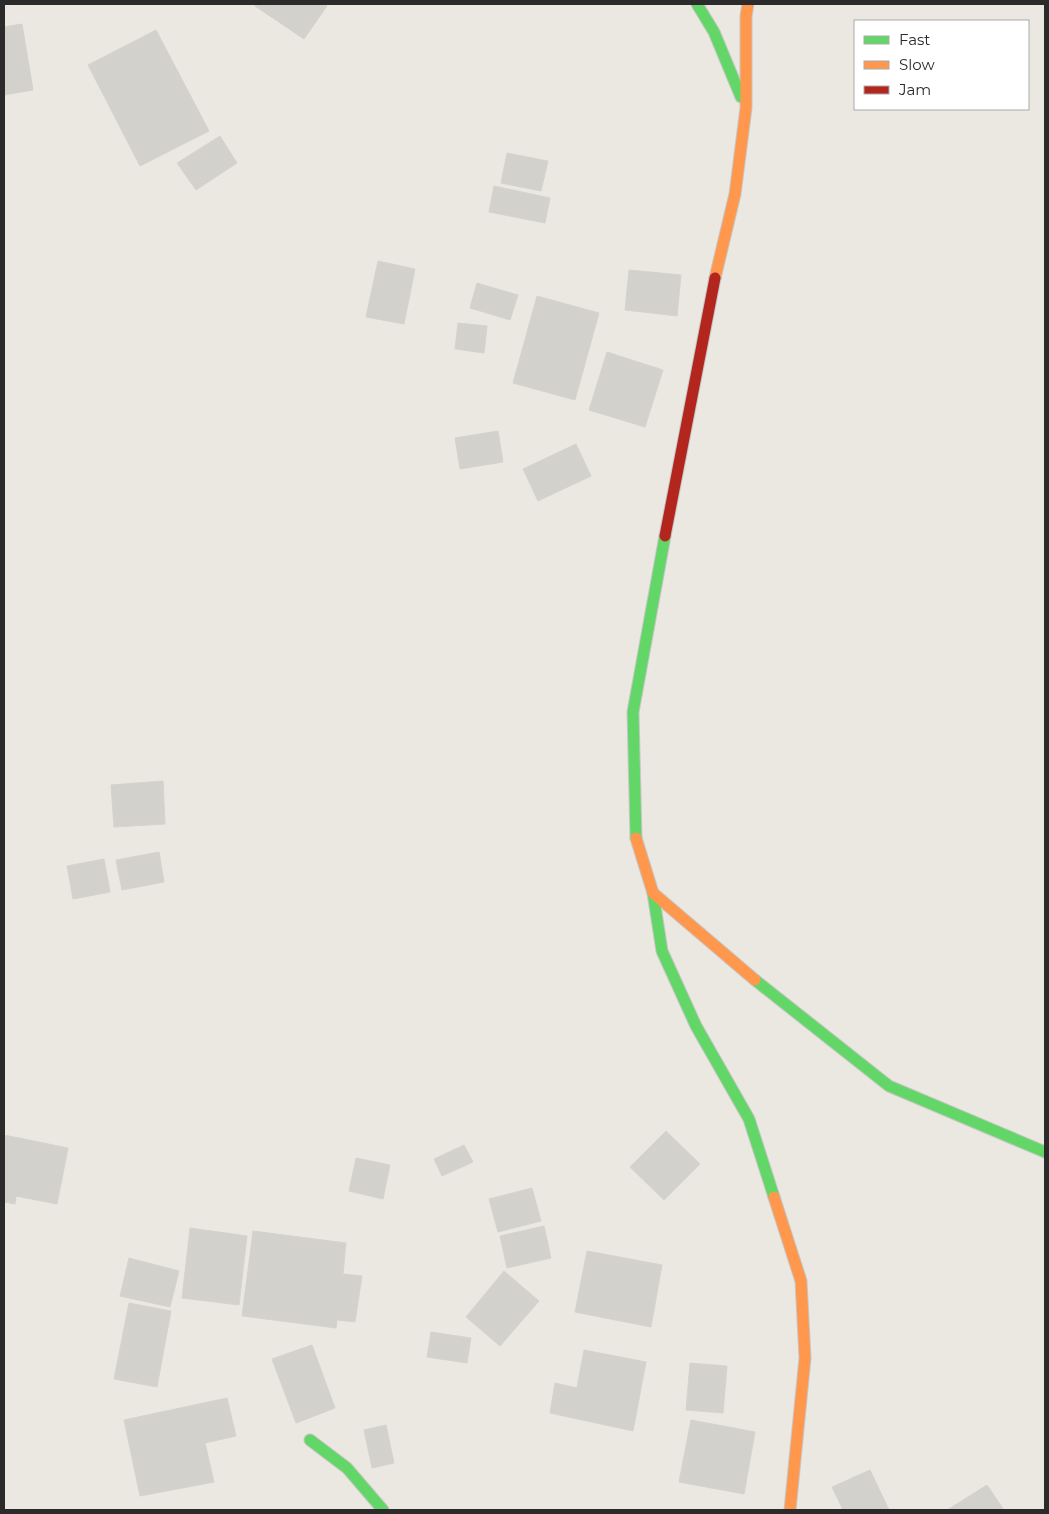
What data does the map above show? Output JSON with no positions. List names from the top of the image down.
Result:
{
  "legend": ["Fast", "Slow", "Jam"]
}
